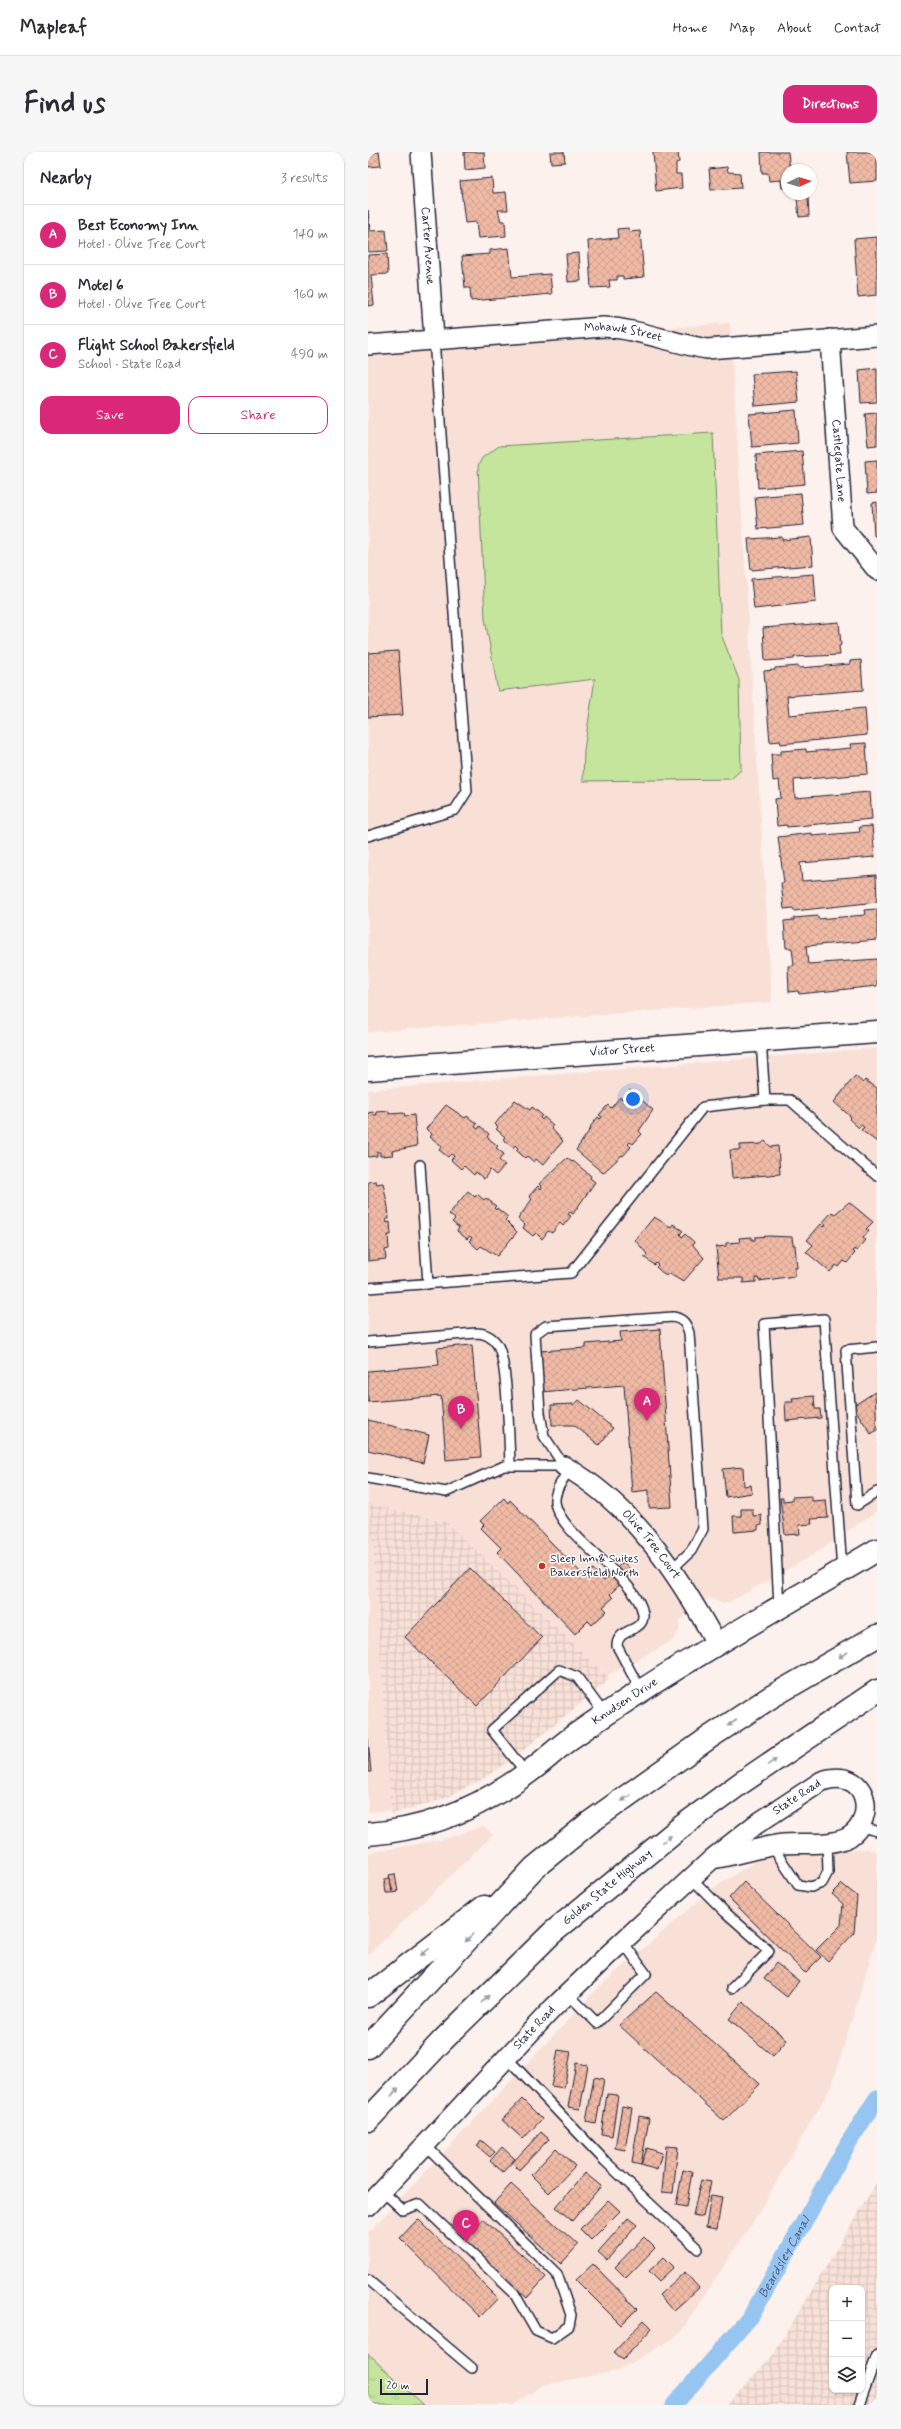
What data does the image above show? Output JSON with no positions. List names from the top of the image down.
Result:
{
  "streets": {
    "main road": ["Victor Street", "Knudsen Drive", "Golden State Highway"],
    "street": [
      "Carter Avenue",
      "Mohawk Street",
      "Castlegate Lane",
      "Olive Tree Court",
      "State Road"
    ]
  },
  "crossings": [
    ["Carter Avenue", "Mohawk Street"],
    ["Mohawk Street", "Castlegate Lane"],
    ["Olive Tree Court", "Knudsen Drive"]
  ],
  "water": ["Beardsley Canal"],
  "places": ["Sleep Inn & Suites Bakersfield North"],
  "scale_bar": "20 m",
  "north": "right",
  "page": {
    "header": "Mapleaf",
    "nav": [
      "Home",
      "Map",
      "About",
      "Contact"
    ],
    "buttons": [
      "Directions",
      ["Save", "Share"]
    ],
    "title": "Find us",
    "heading": ["Nearby", "3 results"],
    "list": [
      {
        "mark": "A",
        "name": "Best Economy Inn",
        "note": "Hotel · Olive Tree Court",
        "value": "140 m"
      },
      {
        "mark": "B",
        "name": "Motel 6",
        "note": "Hotel · Olive Tree Court",
        "value": "160 m"
      },
      {
        "mark": "C",
        "name": "Flight School Bakersfield",
        "note": "School · State Road",
        "value": "490 m"
      }
    ],
    "pins": ["A", "B", "C"],
    "map_buttons": ["+", "−"],
    "scale": "20 m"
  }
}
